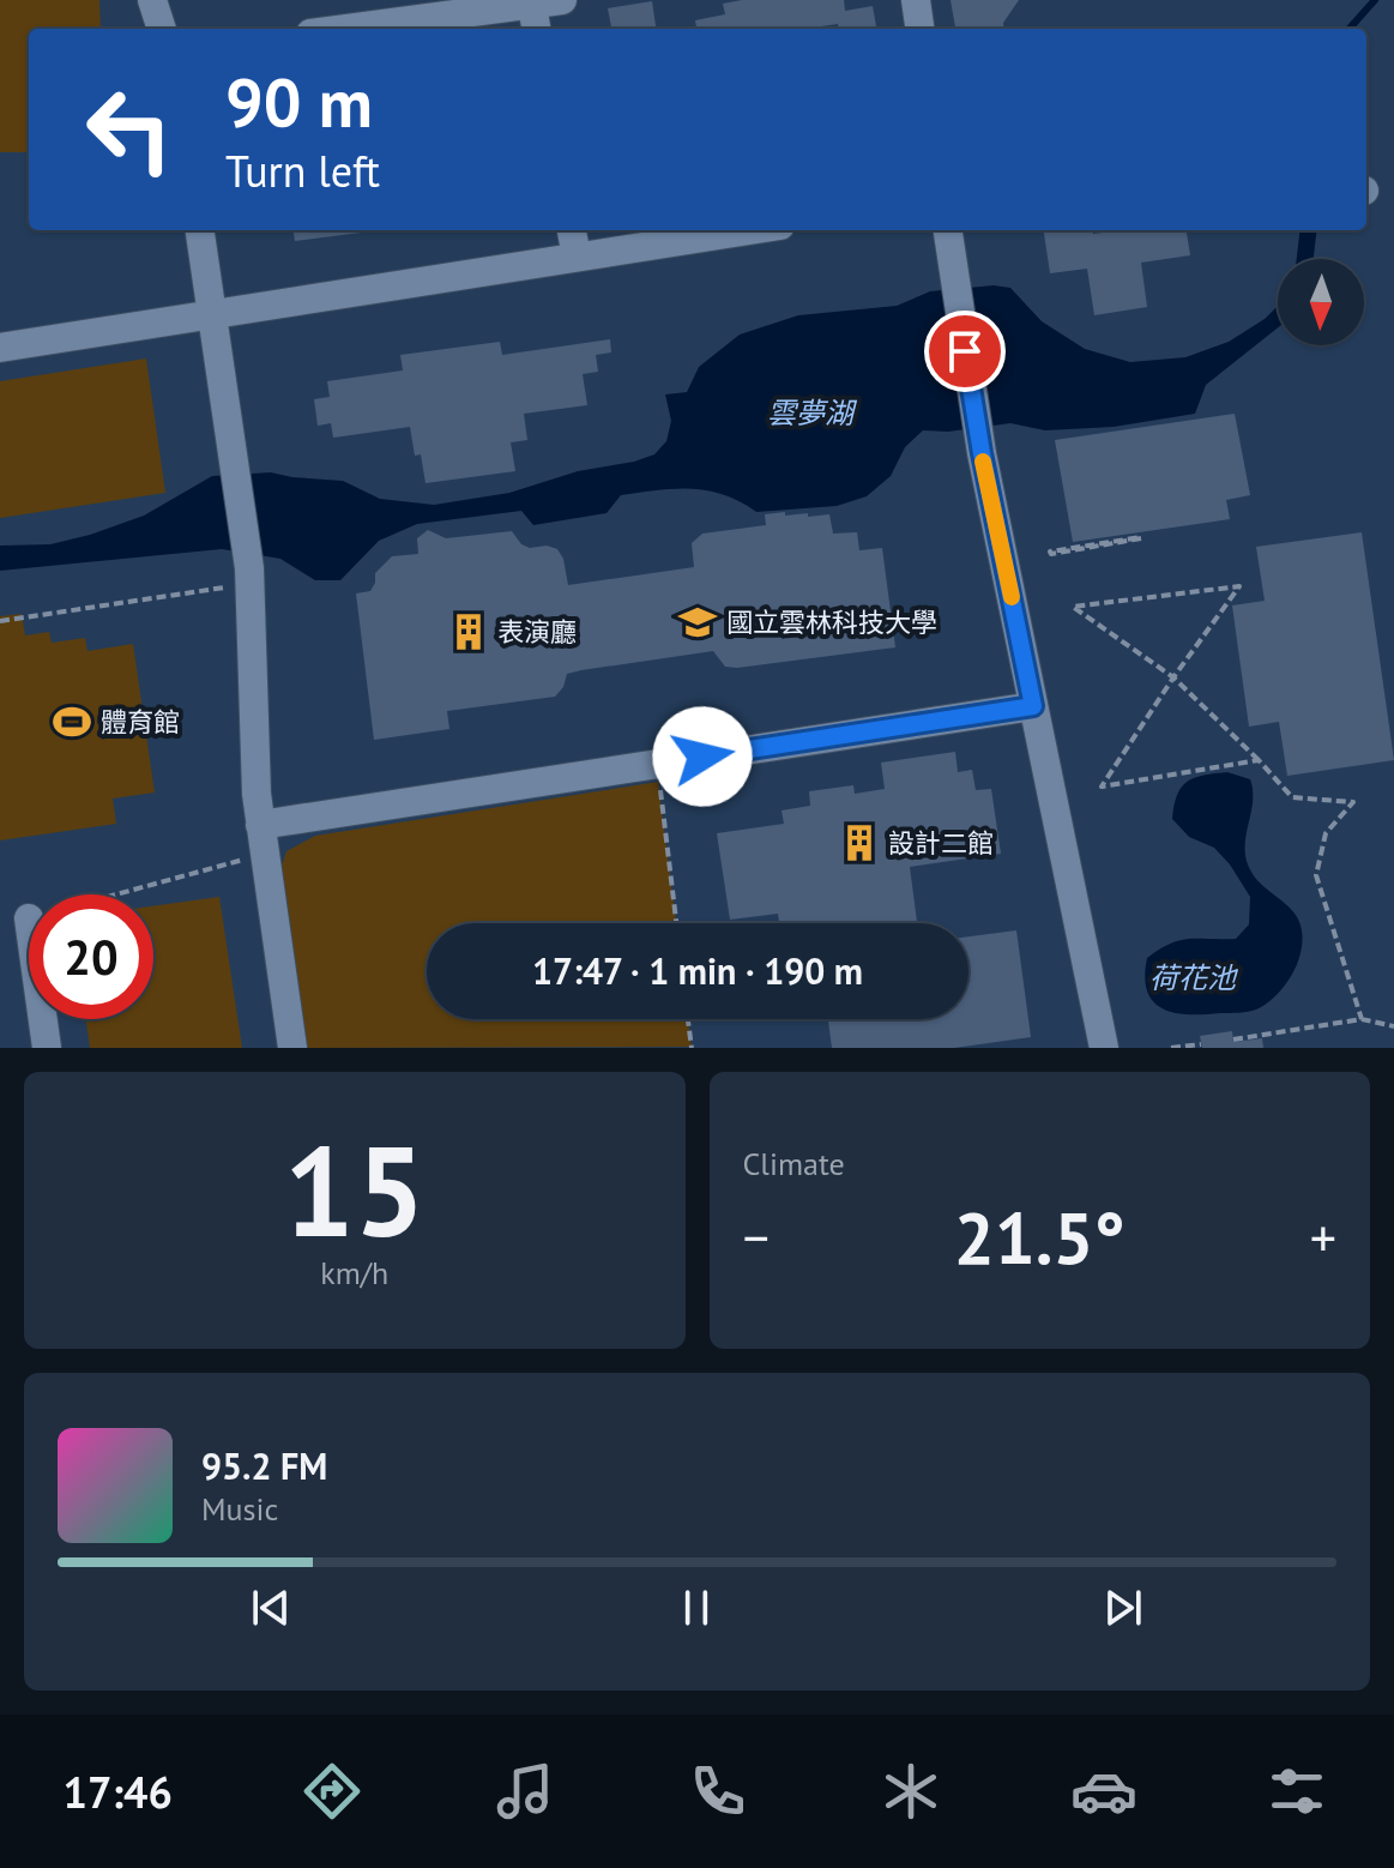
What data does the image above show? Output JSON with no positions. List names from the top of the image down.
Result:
{
  "water": ["雲夢湖", "荷花池"],
  "places": {
    "school or university": ["國立雲林科技大學"],
    "building": ["表演廳", "設計二館"],
    "sports": ["體育館"]
  },
  "north": "bottom",
  "page": {
    "turn": ["90 m", "Turn left"],
    "limit": "20",
    "trip": "17:47 · 1 min · 190 m",
    "tile": [
      ["15", "km/h"],
      "Climate"
    ],
    "heat": ["−", "21.5°", "+"],
    "song": ["95.2 FM", "Music"],
    "tabs": "17:46"
  }
}
